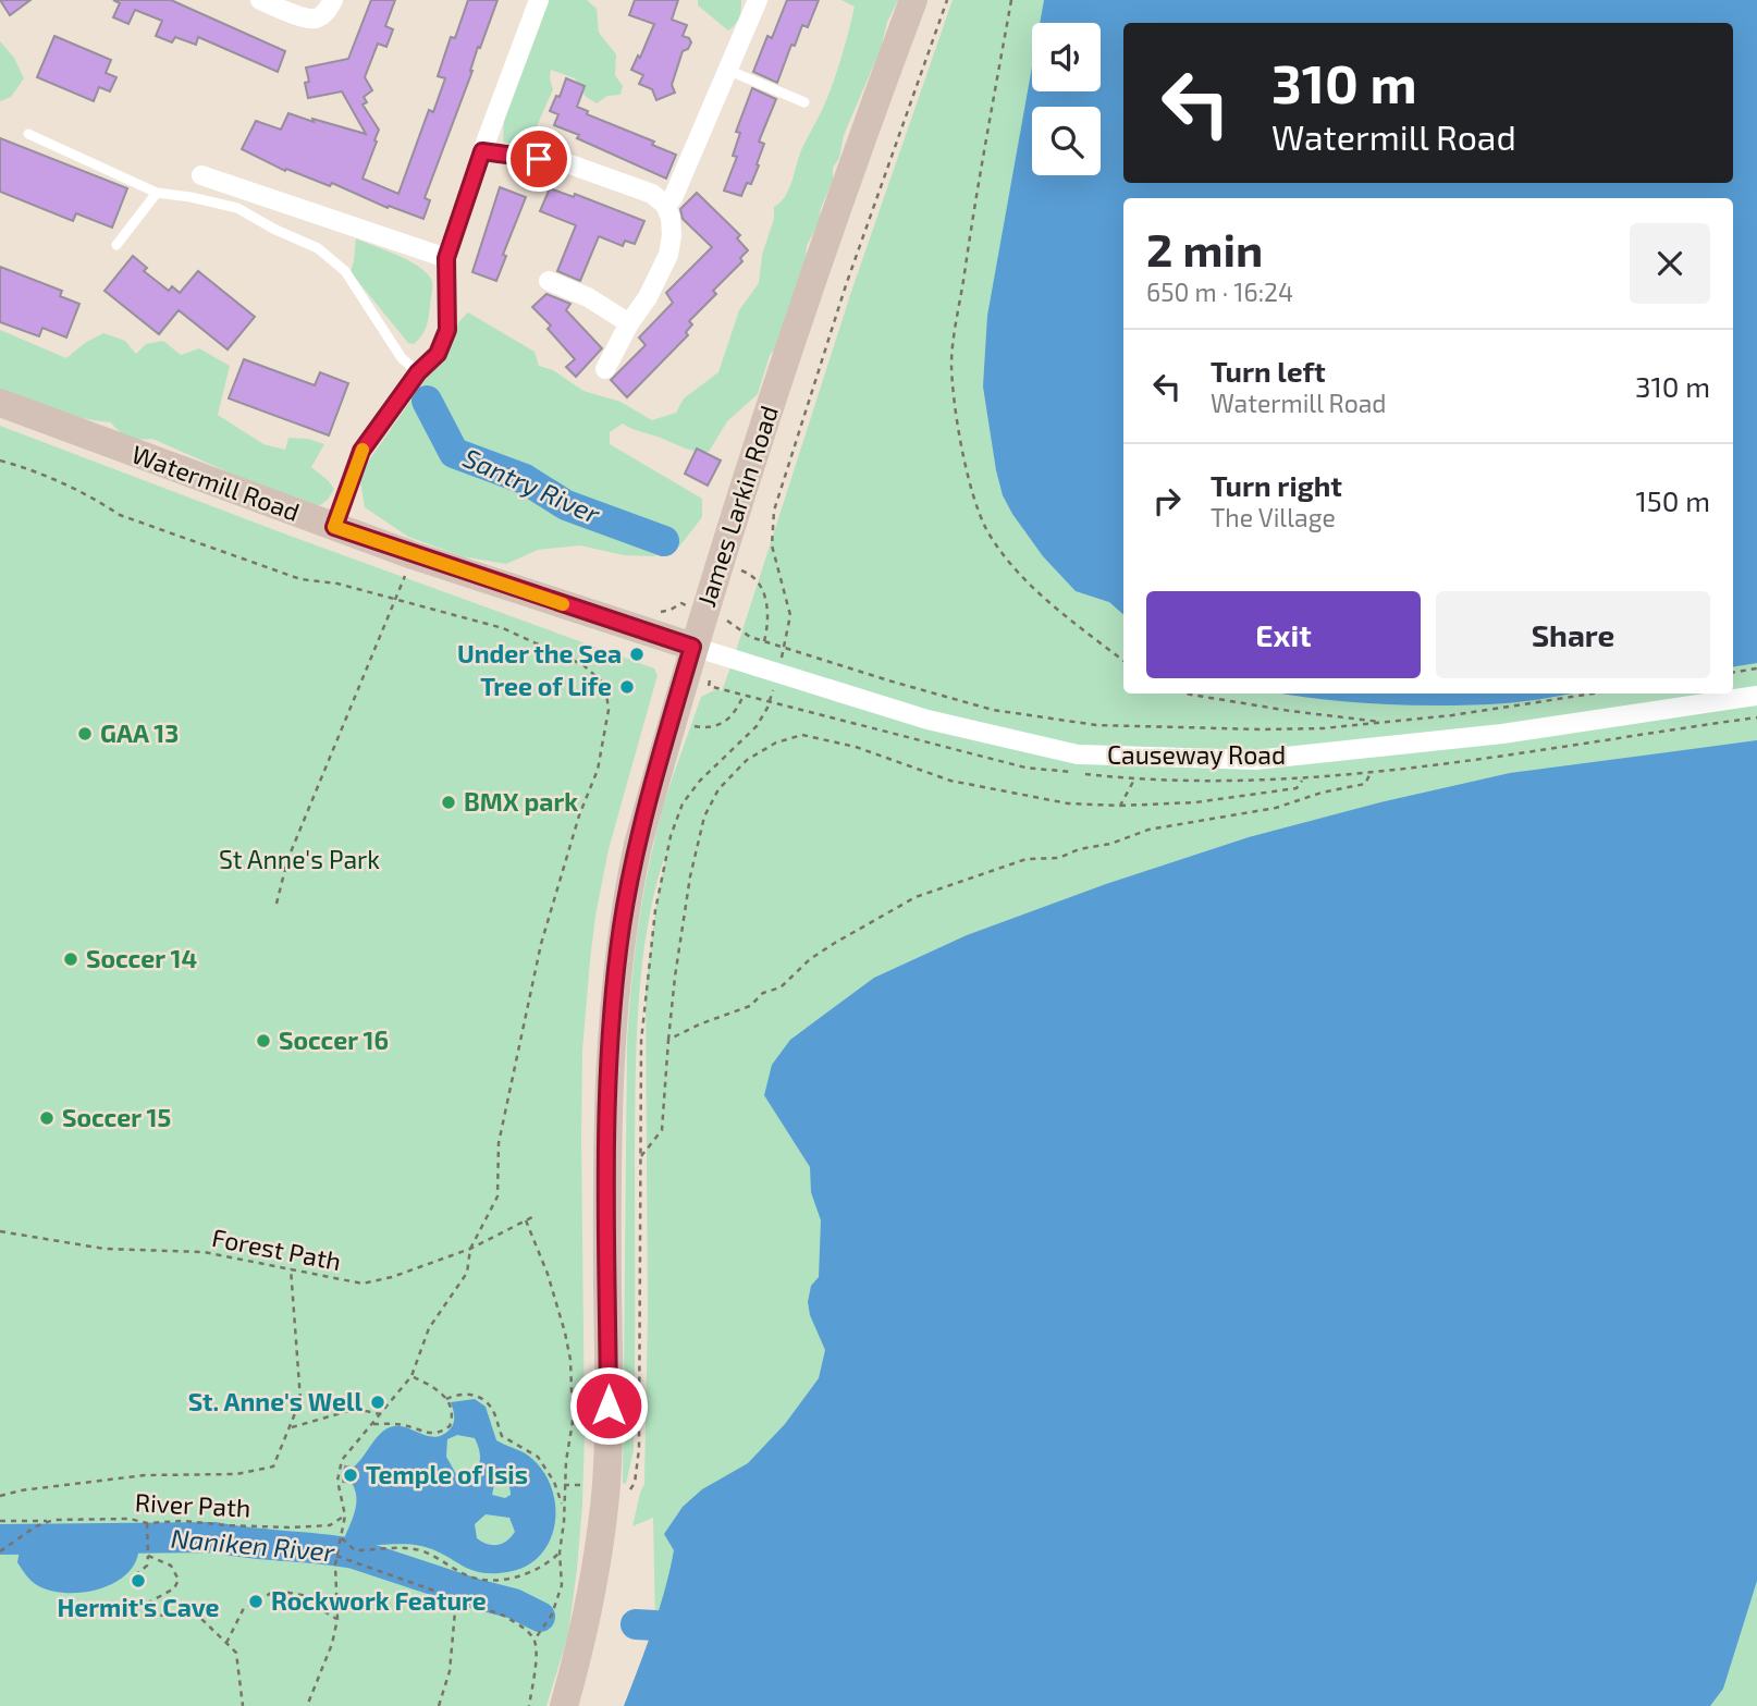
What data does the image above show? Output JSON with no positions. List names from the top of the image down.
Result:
{
  "streets": {
    "main road": ["Watermill Road", "James Larkin Road"],
    "street": ["Causeway Road"],
    "path": ["Forest Path", "River Path"]
  },
  "crossings": [
    ["Watermill Road", "James Larkin Road"],
    ["Watermill Road", "Causeway Road"],
    ["James Larkin Road", "Causeway Road"]
  ],
  "water": ["Santry River", "Naniken River"],
  "parks": ["St Anne's Park"],
  "places": [
    "Under the Sea",
    "Tree of Life",
    "GAA 13",
    "BMX park",
    "Soccer 14",
    "Soccer 16",
    "Soccer 15",
    "St. Anne's Well",
    "Temple of Isis",
    "Hermit's Cave",
    "Rockwork Feature"
  ],
  "page": {
    "turn": ["310 m", "Watermill Road"],
    "heading": ["2 min", "650 m · 16:24"],
    "list": [
      {
        "name": "Turn left",
        "note": "Watermill Road",
        "value": "310 m"
      },
      {
        "name": "Turn right",
        "note": "The Village",
        "value": "150 m"
      }
    ],
    "buttons": ["Exit", "Share"]
  }
}
